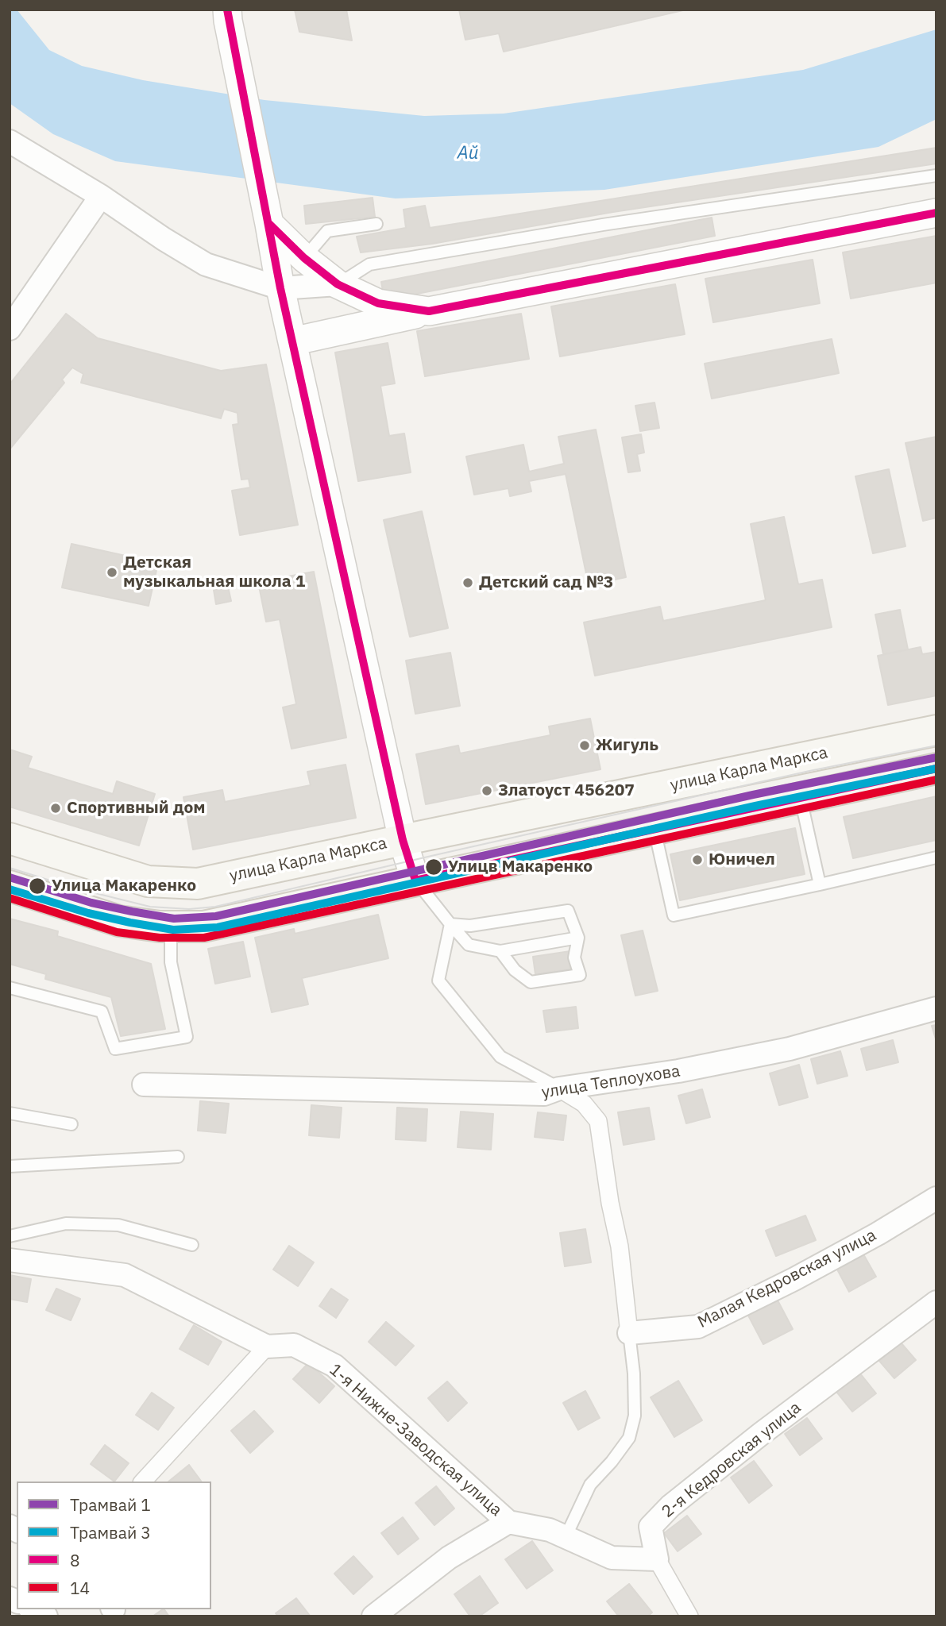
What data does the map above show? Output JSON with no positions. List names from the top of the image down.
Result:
{
  "streets": {
    "main road": ["улица Карла Маркса"],
    "street": [
      "улица Теплоухова",
      "Малая Кедровская улица",
      "1-я Нижне-Заводская улица",
      "2-я Кедровская улица"
    ]
  },
  "water": ["Ай"],
  "places": [
    "Детская музыкальная школа 1",
    "Детский сад №3",
    "Жигуль",
    "Златоуст 456207",
    "Спортивный дом",
    "Юничел",
    "Улицв Макаренко",
    "Улица Макаренко"
  ],
  "lines": [
    "transit line 8",
    "tram line 1",
    "tram line 3",
    "transit line 14"
  ],
  "legend": [
    "Трамвай 1",
    "Трамвай 3",
    "8",
    "14"
  ]
}
